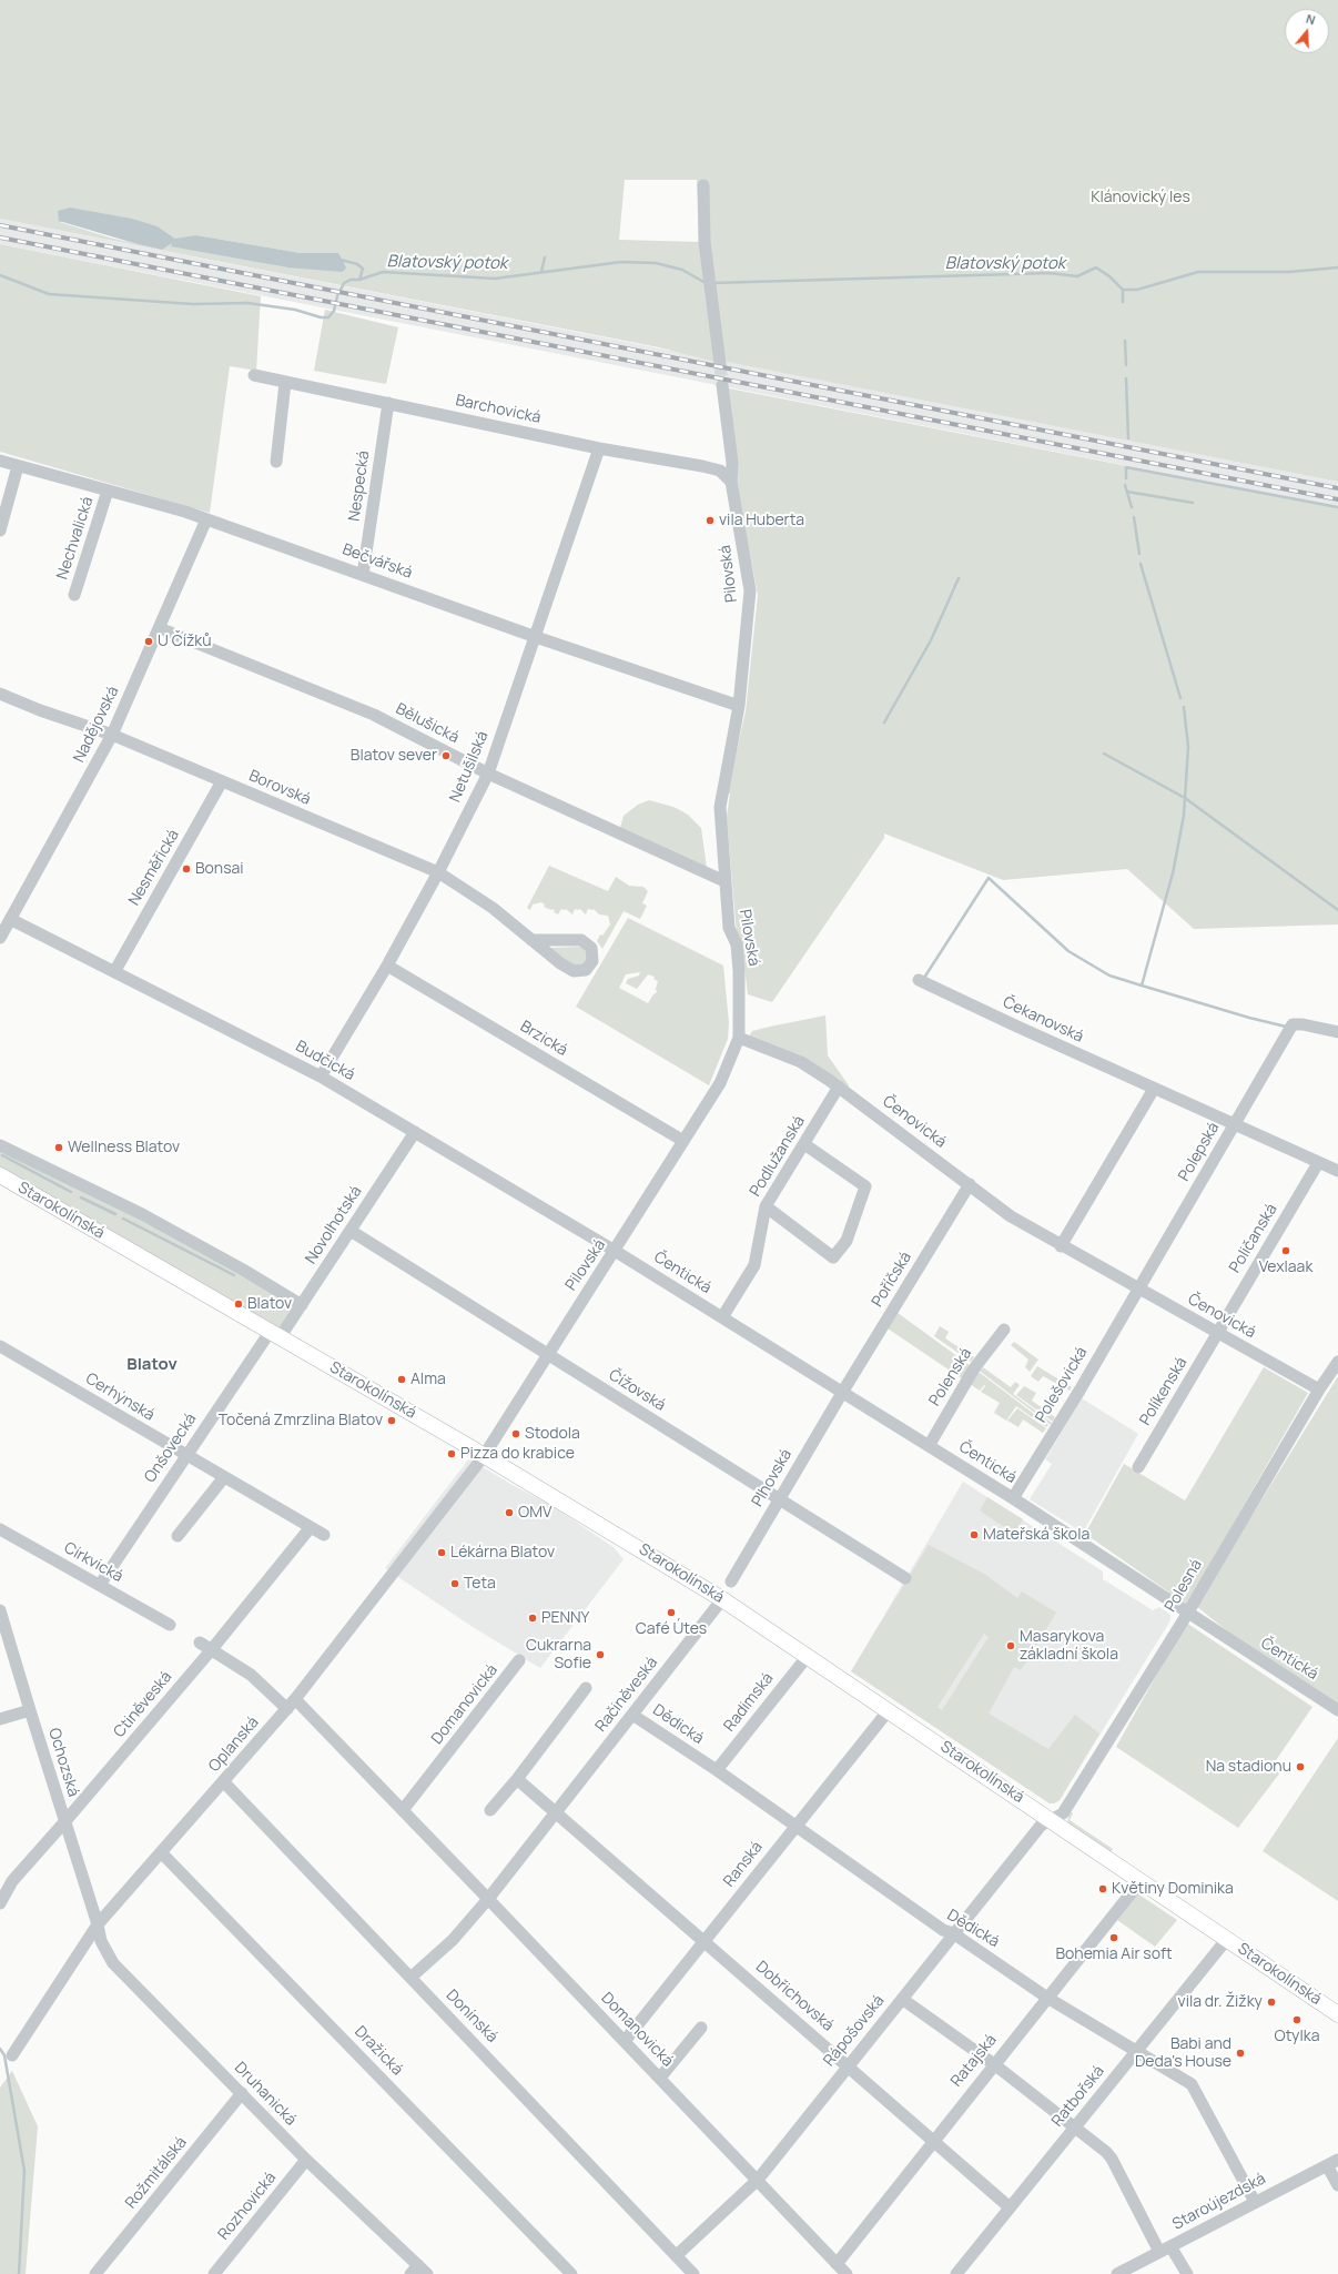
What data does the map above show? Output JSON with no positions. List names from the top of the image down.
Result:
{
  "streets": {
    "main road": ["Starokolínská"],
    "street": [
      "Barchovická",
      "Nespecká",
      "Nechvalická",
      "Bečvářská",
      "Pilovská",
      "Bělušická",
      "Nadějovská",
      "Netušilská",
      "Borovská",
      "Nesměřická",
      "Čekanovská",
      "Brzická",
      "Budčická",
      "Čenovická",
      "Polepská",
      "Podlužanská",
      "Novolhotská",
      "Poličanská",
      "Čentická",
      "Poříčská",
      "Polenská",
      "Polešovická",
      "Čížovská",
      "Políkenská",
      "Cerhýnská",
      "Onšovecká",
      "Plhovská",
      "Církvická",
      "Polesná",
      "Račiněveská",
      "Radimská",
      "Ctiněveská",
      "Domanovická",
      "Dědická",
      "Oplanská",
      "Ochozská",
      "Ranská",
      "Dobřichovská",
      "Donínská",
      "Rápošovská",
      "Dražická",
      "Ratajská",
      "Druhanická",
      "Ratbořská",
      "Rožmitálská",
      "Staroújezdská",
      "Rozhovická"
    ]
  },
  "crossings": [
    ["Barchovická", "Nespecká"],
    ["Barchovická", "Pilovská"],
    ["Barchovická", "Netušilská"],
    ["Nespecká", "Bečvářská"],
    ["Nechvalická", "Bečvářská"],
    ["Bečvářská", "Pilovská"],
    ["Bečvářská", "Nadějovská"],
    ["Bečvářská", "Netušilská"],
    ["Pilovská", "Bělušická"],
    ["Pilovská", "Brzická"],
    ["Pilovská", "Budčická"],
    ["Pilovská", "Čenovická"],
    ["Pilovská", "Starokolínská"],
    ["Pilovská", "Čentická"],
    ["Pilovská", "Čížovská"],
    ["Pilovská", "Oplanská"],
    ["Bělušická", "Nadějovská"],
    ["Bělušická", "Netušilská"],
    ["Nadějovská", "Borovská"],
    ["Nadějovská", "Budčická"],
    ["Netušilská", "Borovská"],
    ["Netušilská", "Brzická"],
    ["Netušilská", "Budčická"],
    ["Borovská", "Nesměřická"],
    ["Nesměřická", "Budčická"],
    ["Čekanovská", "Polepská"],
    ["Čekanovská", "Poličanská"],
    ["Budčická", "Novolhotská"],
    ["Budčická", "Čentická"],
    ["Čenovická", "Polepská"],
    ["Čenovická", "Podlužanská"],
    ["Čenovická", "Poličanská"],
    ["Čenovická", "Poříčská"],
    ["Čenovická", "Polešovická"],
    ["Čenovická", "Políkenská"],
    ["Čenovická", "Polesná"],
    ["Polepská", "Polešovická"],
    ["Podlužanská", "Čentická"],
    ["Starokolínská", "Novolhotská"],
    ["Starokolínská", "Onšovecká"],
    ["Starokolínská", "Polesná"],
    ["Starokolínská", "Račiněveská"],
    ["Starokolínská", "Radimská"],
    ["Starokolínská", "Oplanská"],
    ["Starokolínská", "Ranská"],
    ["Starokolínská", "Rápošovská"],
    ["Starokolínská", "Ratajská"],
    ["Starokolínská", "Ratbořská"],
    ["Novolhotská", "Čížovská"],
    ["Novolhotská", "Onšovecká"],
    ["Poličanská", "Políkenská"],
    ["Čentická", "Poříčská"],
    ["Čentická", "Polenská"],
    ["Čentická", "Polešovická"],
    ["Čentická", "Plhovská"],
    ["Čentická", "Polesná"],
    ["Poříčská", "Plhovská"],
    ["Čížovská", "Plhovská"],
    ["Cerhýnská", "Onšovecká"],
    ["Cerhýnská", "Ctiněveská"],
    ["Onšovecká", "Církvická"],
    ["Polesná", "Rápošovská"],
    ["Račiněveská", "Domanovická"],
    ["Račiněveská", "Dědická"],
    ["Račiněveská", "Dobřichovská"],
    ["Račiněveská", "Donínská"],
    ["Radimská", "Dědická"],
    ["Ctiněveská", "Ochozská"],
    ["Domanovická", "Oplanská"],
    ["Domanovická", "Ranská"],
    ["Domanovická", "Rápošovská"],
    ["Domanovická", "Ratajská"],
    ["Dědická", "Ranská"],
    ["Dědická", "Rápošovská"],
    ["Dědická", "Ratajská"],
    ["Dědická", "Ratbořská"],
    ["Dědická", "Staroújezdská"],
    ["Oplanská", "Ochozská"],
    ["Oplanská", "Donínská"],
    ["Oplanská", "Dražická"],
    ["Oplanská", "Druhanická"],
    ["Ochozská", "Druhanická"],
    ["Ranská", "Dobřichovská"],
    ["Dobřichovská", "Rápošovská"],
    ["Dobřichovská", "Ratajská"],
    ["Dobřichovská", "Ratbořská"],
    ["Donínská", "Rápošovská"],
    ["Druhanická", "Rožmitálská"],
    ["Druhanická", "Rozhovická"]
  ],
  "districts": ["Blatov"],
  "water": ["Blatovský potok"],
  "parks": ["Klánovický les"],
  "places": [
    "vila Huberta",
    "U Čížků",
    "Blatov sever",
    "Bonsai",
    "Wellness Blatov",
    "Vexlaak",
    "Blatov",
    "Alma",
    "Točená Zmrzlina Blatov",
    "Stodola",
    "Pizza do krabice",
    "OMV",
    "Mateřská škola",
    "Lékárna Blatov",
    "Teta",
    "Café Útes",
    "PENNY",
    "Masarykova základní škola",
    "Cukrarna Sofie",
    "Na stadionu",
    "Květiny Dominika",
    "Bohemia Air soft",
    "vila dr. Žižky",
    "Otylka",
    "Babi and Deda's House"
  ],
  "north": "top"
}
